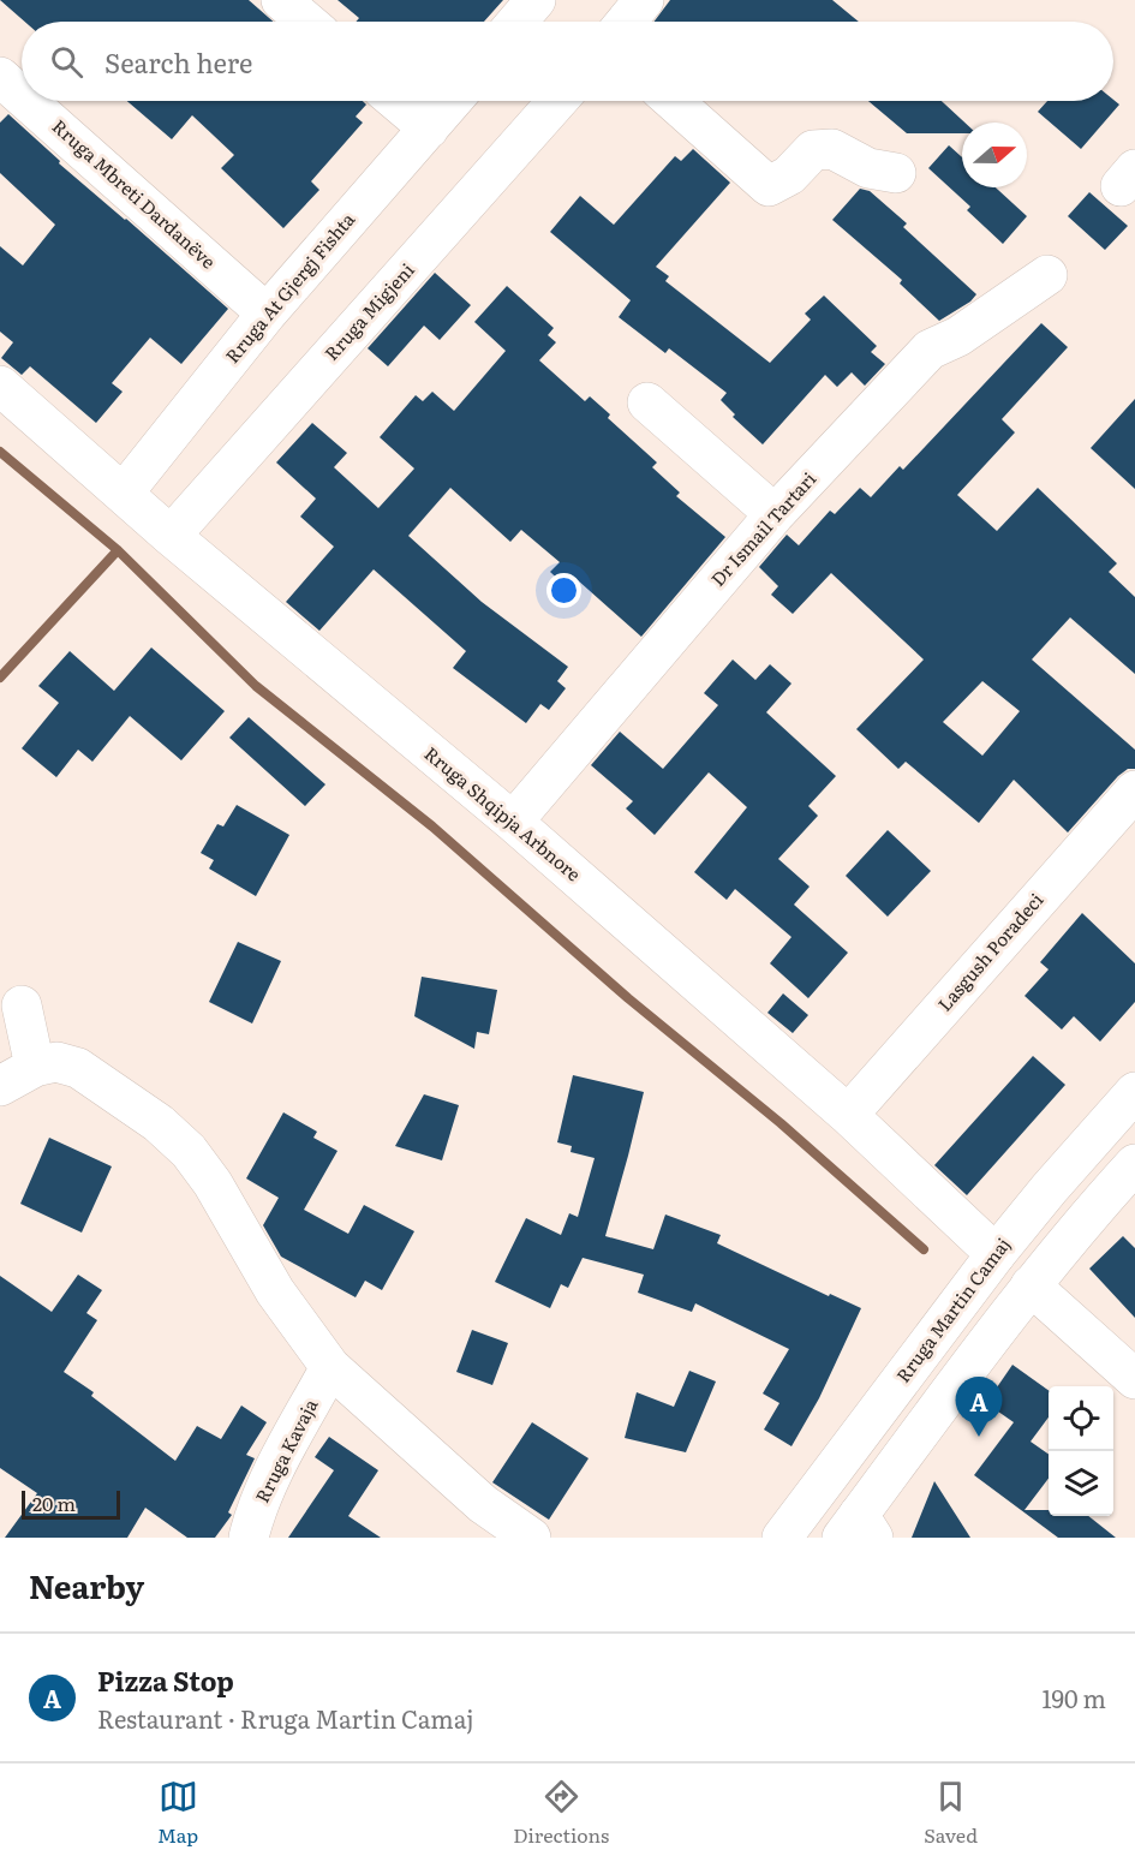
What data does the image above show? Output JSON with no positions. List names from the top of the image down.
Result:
{
  "streets": {
    "main road": [
      "Rruga Mbreti Dardanëve",
      "Rruga At Gjergj Fishta",
      "Rruga Migjeni",
      "Dr Ismail Tartari",
      "Rruga Shqipja Arbnore",
      "Lasgush Poradeci",
      "Rruga Martin Camaj",
      "Rruga Kavaja"
    ]
  },
  "crossings": [
    ["Rruga Mbreti Dardanëve", "Rruga At Gjergj Fishta"],
    ["Rruga At Gjergj Fishta", "Rruga Shqipja Arbnore"],
    ["Rruga Migjeni", "Rruga Shqipja Arbnore"],
    ["Dr Ismail Tartari", "Rruga Shqipja Arbnore"],
    ["Rruga Shqipja Arbnore", "Lasgush Poradeci"],
    ["Rruga Shqipja Arbnore", "Rruga Martin Camaj"]
  ],
  "scale_bar": "20 m",
  "north": "right",
  "page": {
    "search": "Search here",
    "pins": "A",
    "scale": "20 m",
    "heading": "Nearby",
    "list": [
      {
        "mark": "A",
        "name": "Pizza Stop",
        "note": "Restaurant · Rruga Martin Camaj",
        "value": "190 m"
      }
    ],
    "nav": ["Map", "Directions", "Saved"]
  }
}
